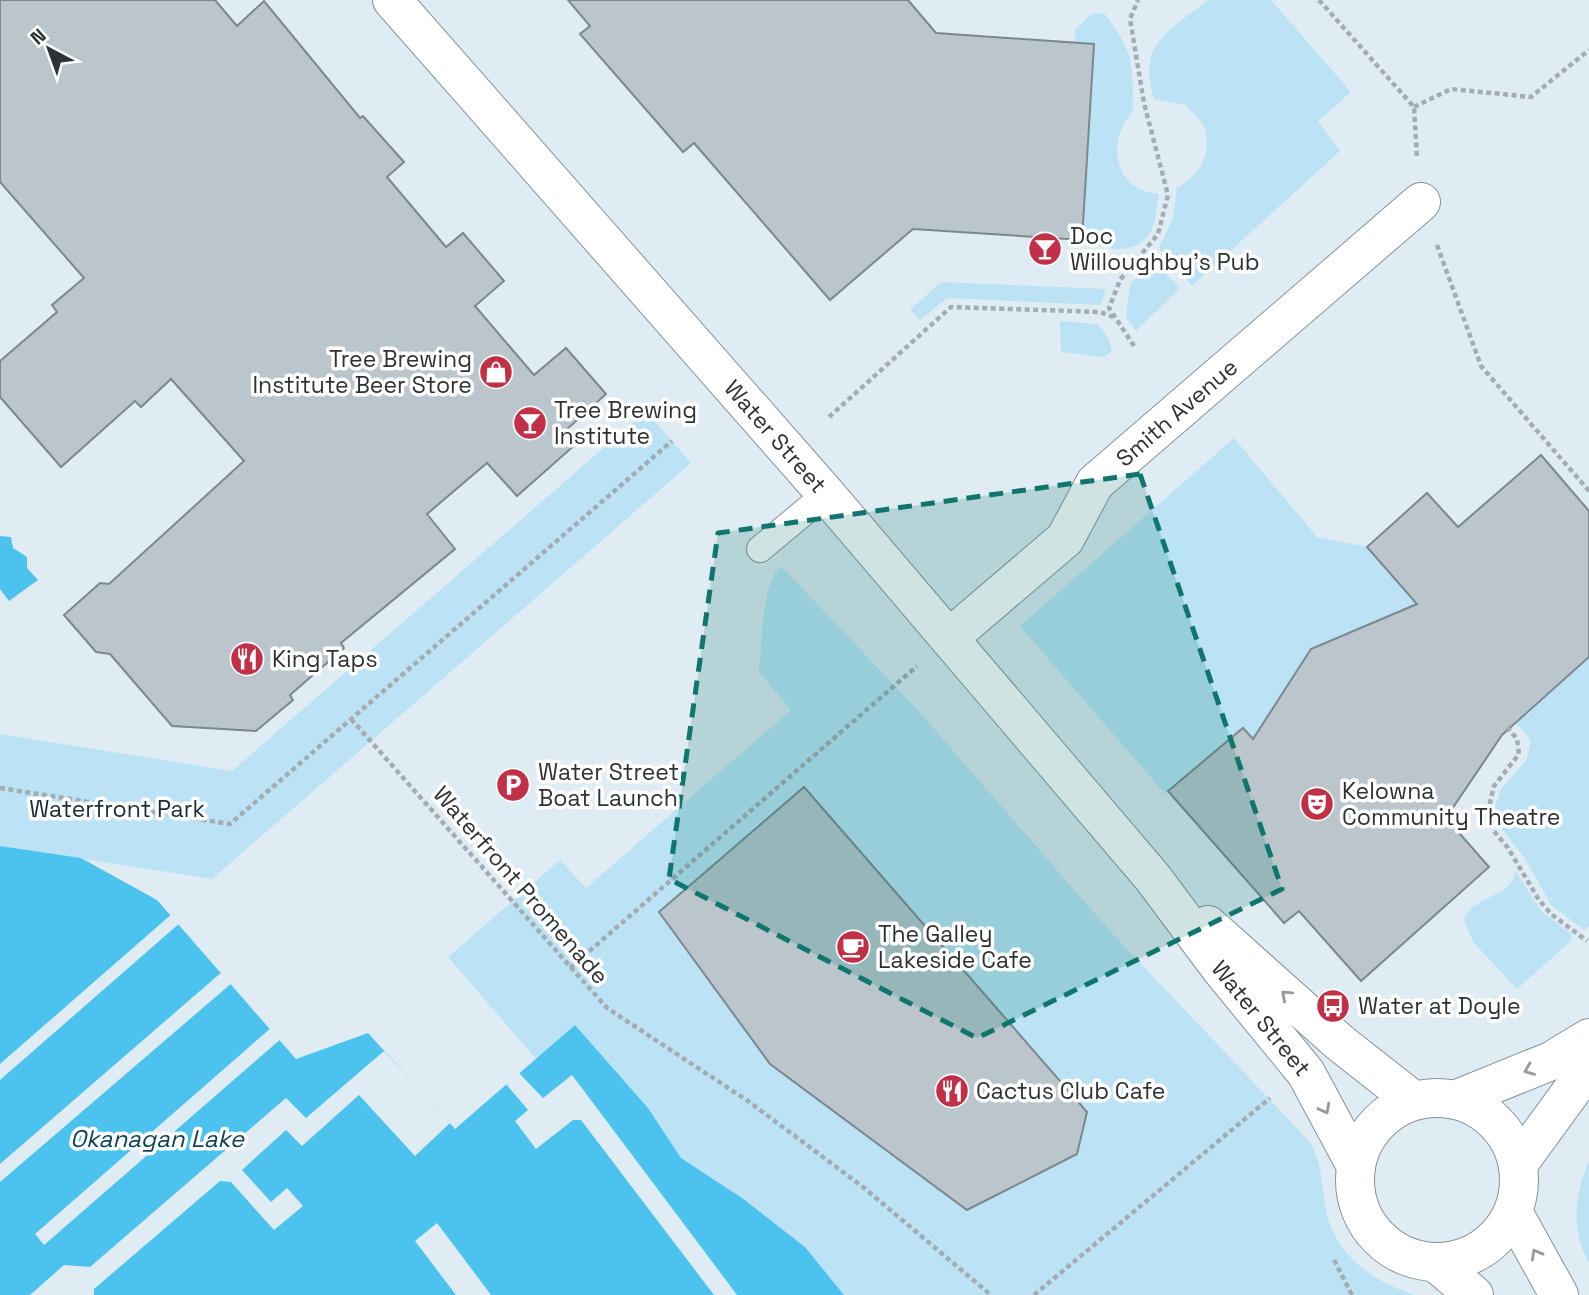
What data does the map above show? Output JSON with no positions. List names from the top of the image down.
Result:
{
  "streets": {
    "main road": ["Smith Avenue", "Water Street"],
    "path": ["Waterfront Promenade"]
  },
  "crossings": [
    ["Smith Avenue", "Water Street"]
  ],
  "water": ["Okanagan Lake"],
  "parks": ["Waterfront Park"],
  "places": {
    "bar": ["Doc Willoughby's Pub", "Tree Brewing Institute"],
    "shop": ["Tree Brewing Institute Beer Store"],
    "restaurant": ["King Taps", "Cactus Club Cafe"],
    "parking": ["Water Street Boat Launch"],
    "theatre": ["Kelowna Community Theatre"],
    "cafe": ["The Galley Lakeside Cafe"],
    "bus stop": ["Water at Doyle"]
  },
  "north": "top left"
}
